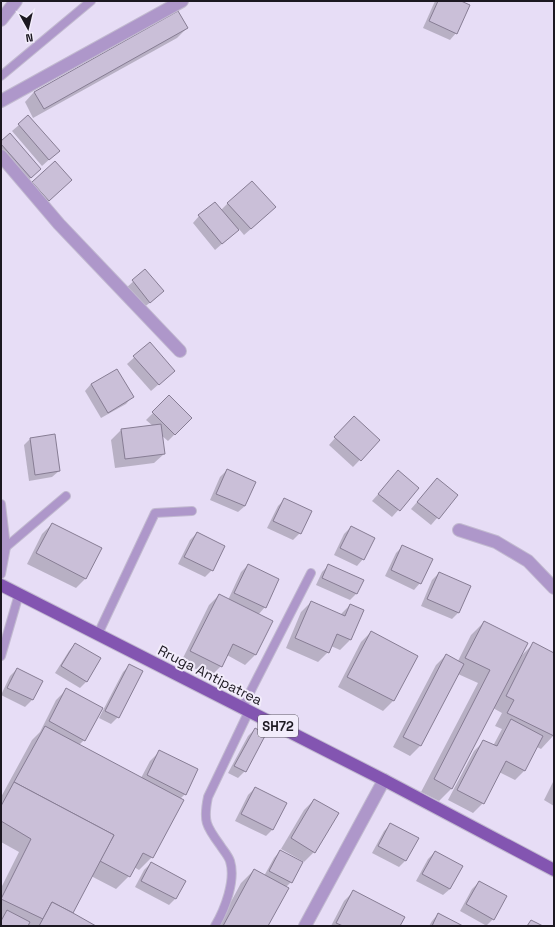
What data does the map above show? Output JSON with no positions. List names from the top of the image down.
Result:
{
  "streets": {
    "main road": ["Rruga Antipatrea", "SH72"]
  },
  "north": "bottom"
}
